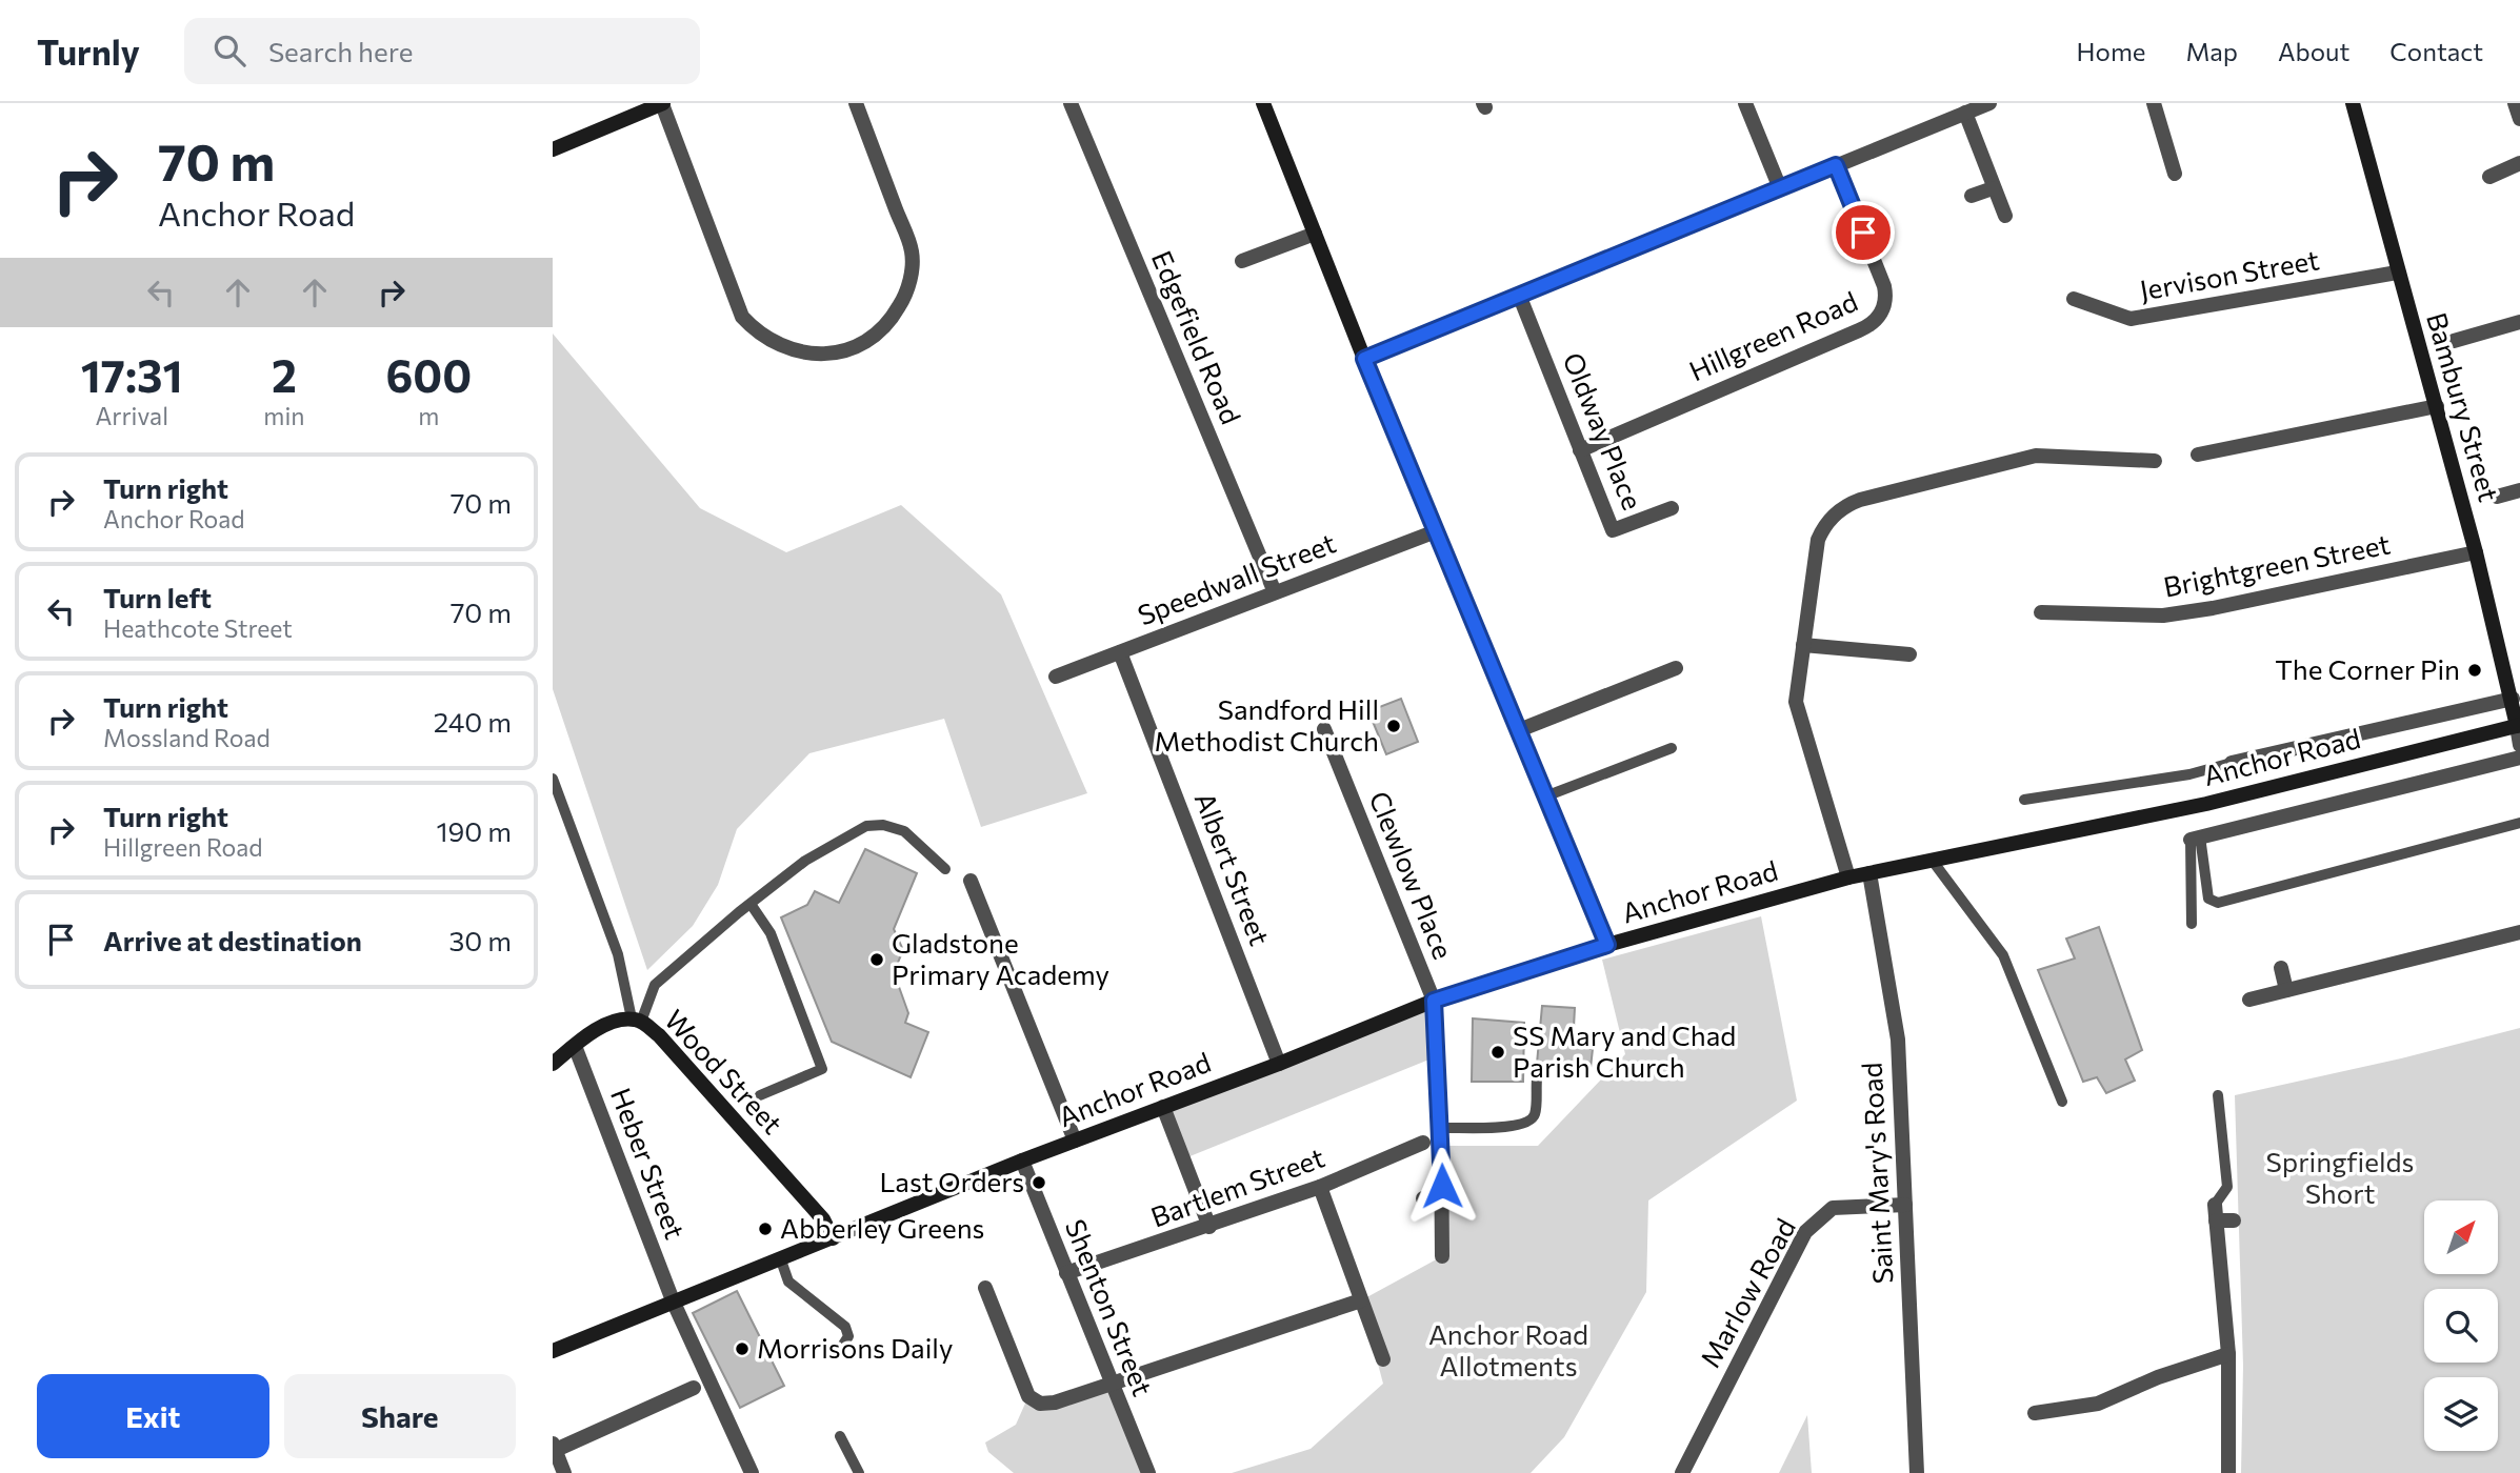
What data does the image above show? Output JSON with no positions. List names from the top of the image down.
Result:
{
  "streets": {
    "main road": ["Bambury Street", "Anchor Road", "Wood Street"],
    "street": [
      "Jervison Street",
      "Hillgreen Road",
      "Edgefield Road",
      "Oldway Place",
      "Brightgreen Street",
      "Speedwall Street",
      "Albert Street",
      "Clewlow Place",
      "Heber Street",
      "Saint Mary's Road",
      "Bartlem Street",
      "Marlow Road",
      "Shenton Street"
    ]
  },
  "crossings": [
    ["Jervison Street", "Bambury Street"],
    ["Hillgreen Road", "Oldway Place"],
    ["Edgefield Road", "Speedwall Street"],
    ["Bambury Street", "Brightgreen Street"],
    ["Bambury Street", "Anchor Road"],
    ["Speedwall Street", "Albert Street"],
    ["Anchor Road", "Albert Street"],
    ["Anchor Road", "Clewlow Place"],
    ["Anchor Road", "Wood Street"],
    ["Anchor Road", "Heber Street"],
    ["Anchor Road", "Saint Mary's Road"],
    ["Anchor Road", "Shenton Street"],
    ["Wood Street", "Heber Street"],
    ["Saint Mary's Road", "Marlow Road"],
    ["Bartlem Street", "Shenton Street"]
  ],
  "parks": ["Springfields Short", "Anchor Road Allotments"],
  "places": [
    "The Corner Pin",
    "Sandford Hill Methodist Church",
    "Gladstone Primary Academy",
    "SS Mary and Chad Parish Church",
    "Last Orders",
    "Abberley Greens",
    "Morrisons Daily"
  ],
  "north": "top right",
  "page": {
    "header": "Turnly",
    "search": "Search here",
    "nav": [
      "Home",
      "Map",
      "About",
      "Contact"
    ],
    "turn": ["70 m", "Anchor Road"],
    "eta": [
      "17:31",
      "Arrival",
      "2",
      "min",
      "600",
      "m"
    ],
    "list": [
      {
        "name": "Turn right",
        "note": "Anchor Road",
        "value": "70 m"
      },
      {
        "name": "Turn left",
        "note": "Heathcote Street",
        "value": "70 m"
      },
      {
        "name": "Turn right",
        "note": "Mossland Road",
        "value": "240 m"
      },
      {
        "name": "Turn right",
        "note": "Hillgreen Road",
        "value": "190 m"
      },
      {
        "name": "Arrive at destination",
        "value": "30 m"
      }
    ],
    "buttons": ["Exit", "Share"]
  }
}
